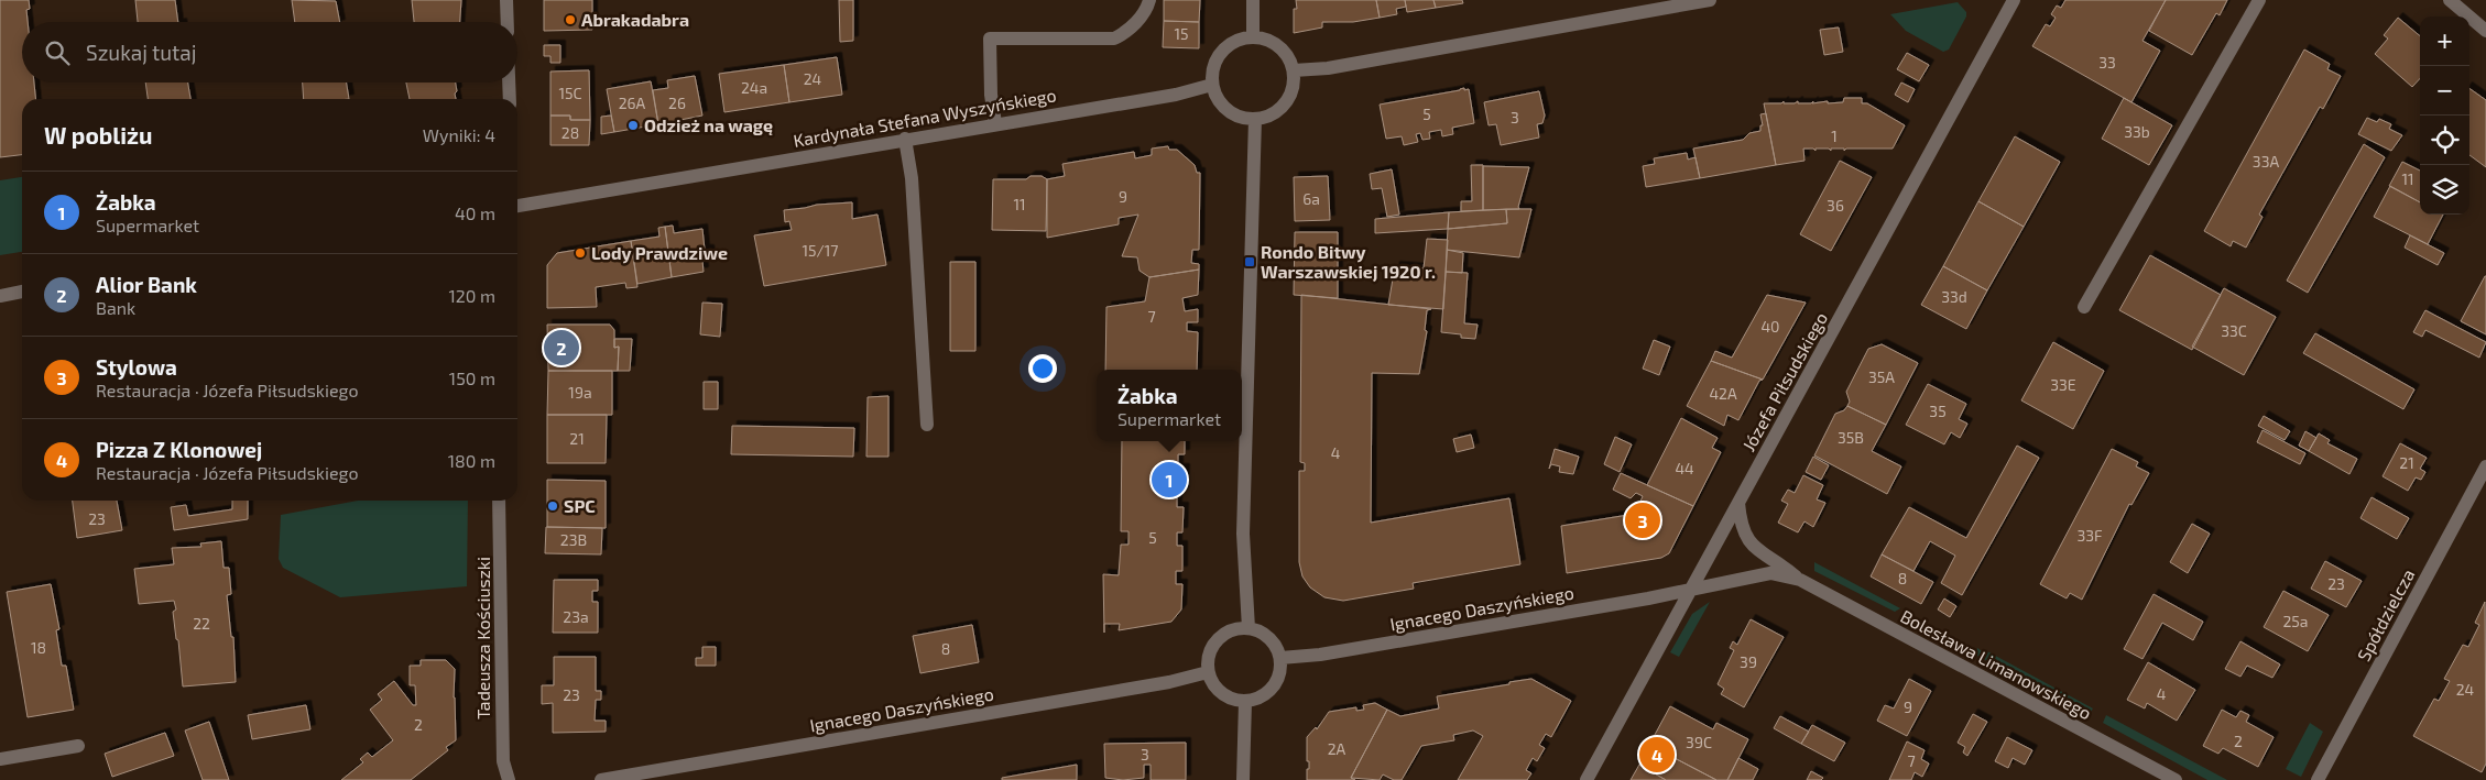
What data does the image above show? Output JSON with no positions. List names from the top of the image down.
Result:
{
  "streets": {
    "street": [
      "Kardynała Stefana Wyszyńskiego",
      "Józefa Piłsudskiego",
      "Ignacego Daszyńskiego",
      "Spółdzielcza",
      "Tadeusza Kościuszki",
      "Bolesława Limanowskiego"
    ]
  },
  "crossings": [
    ["Józefa Piłsudskiego", "Ignacego Daszyńskiego"],
    ["Józefa Piłsudskiego", "Bolesława Limanowskiego"],
    ["Ignacego Daszyńskiego", "Bolesława Limanowskiego"]
  ],
  "places": {
    "other": [
      "Abrakadabra",
      "Odzież na wagę",
      "Lody Prawdziwe",
      "SPC"
    ],
    "transit": ["Rondo Bitwy Warszawskiej 1920 r."]
  },
  "house_numbers": [
    "15",
    "33",
    "24",
    "24a",
    "15C",
    "26A",
    "26",
    "5",
    "3",
    "33b",
    "28",
    "1",
    "33A",
    "11",
    "9",
    "6a",
    "11",
    "36",
    "15/17",
    "33d",
    "7",
    "40",
    "33C",
    "35A",
    "33E",
    "19a",
    "42A",
    "35",
    "35B",
    "21",
    "4",
    "21",
    "44",
    "23",
    "33F",
    "5",
    "23B",
    "8",
    "23",
    "23a",
    "25a",
    "22",
    "18",
    "8",
    "39",
    "24",
    "4",
    "23",
    "9",
    "2",
    "2",
    "39C",
    "2A",
    "3",
    "7"
  ],
  "page": {
    "map_buttons": ["+", "−"],
    "search": "Szukaj tutaj",
    "heading": ["W pobliżu", "Wyniki: 4"],
    "list": [
      {
        "mark": "1",
        "name": "Żabka",
        "note": "Supermarket",
        "value": "40 m"
      },
      {
        "mark": "2",
        "name": "Alior Bank",
        "note": "Bank",
        "value": "120 m"
      },
      {
        "mark": "3",
        "name": "Stylowa",
        "note": "Restauracja · Józefa Piłsudskiego",
        "value": "150 m"
      },
      {
        "mark": "4",
        "name": "Pizza Z Klonowej",
        "note": "Restauracja · Józefa Piłsudskiego",
        "value": "180 m"
      }
    ],
    "pins": [
      "2",
      "1",
      "3",
      "4"
    ],
    "popup": ["Żabka", "Supermarket"]
  }
}
